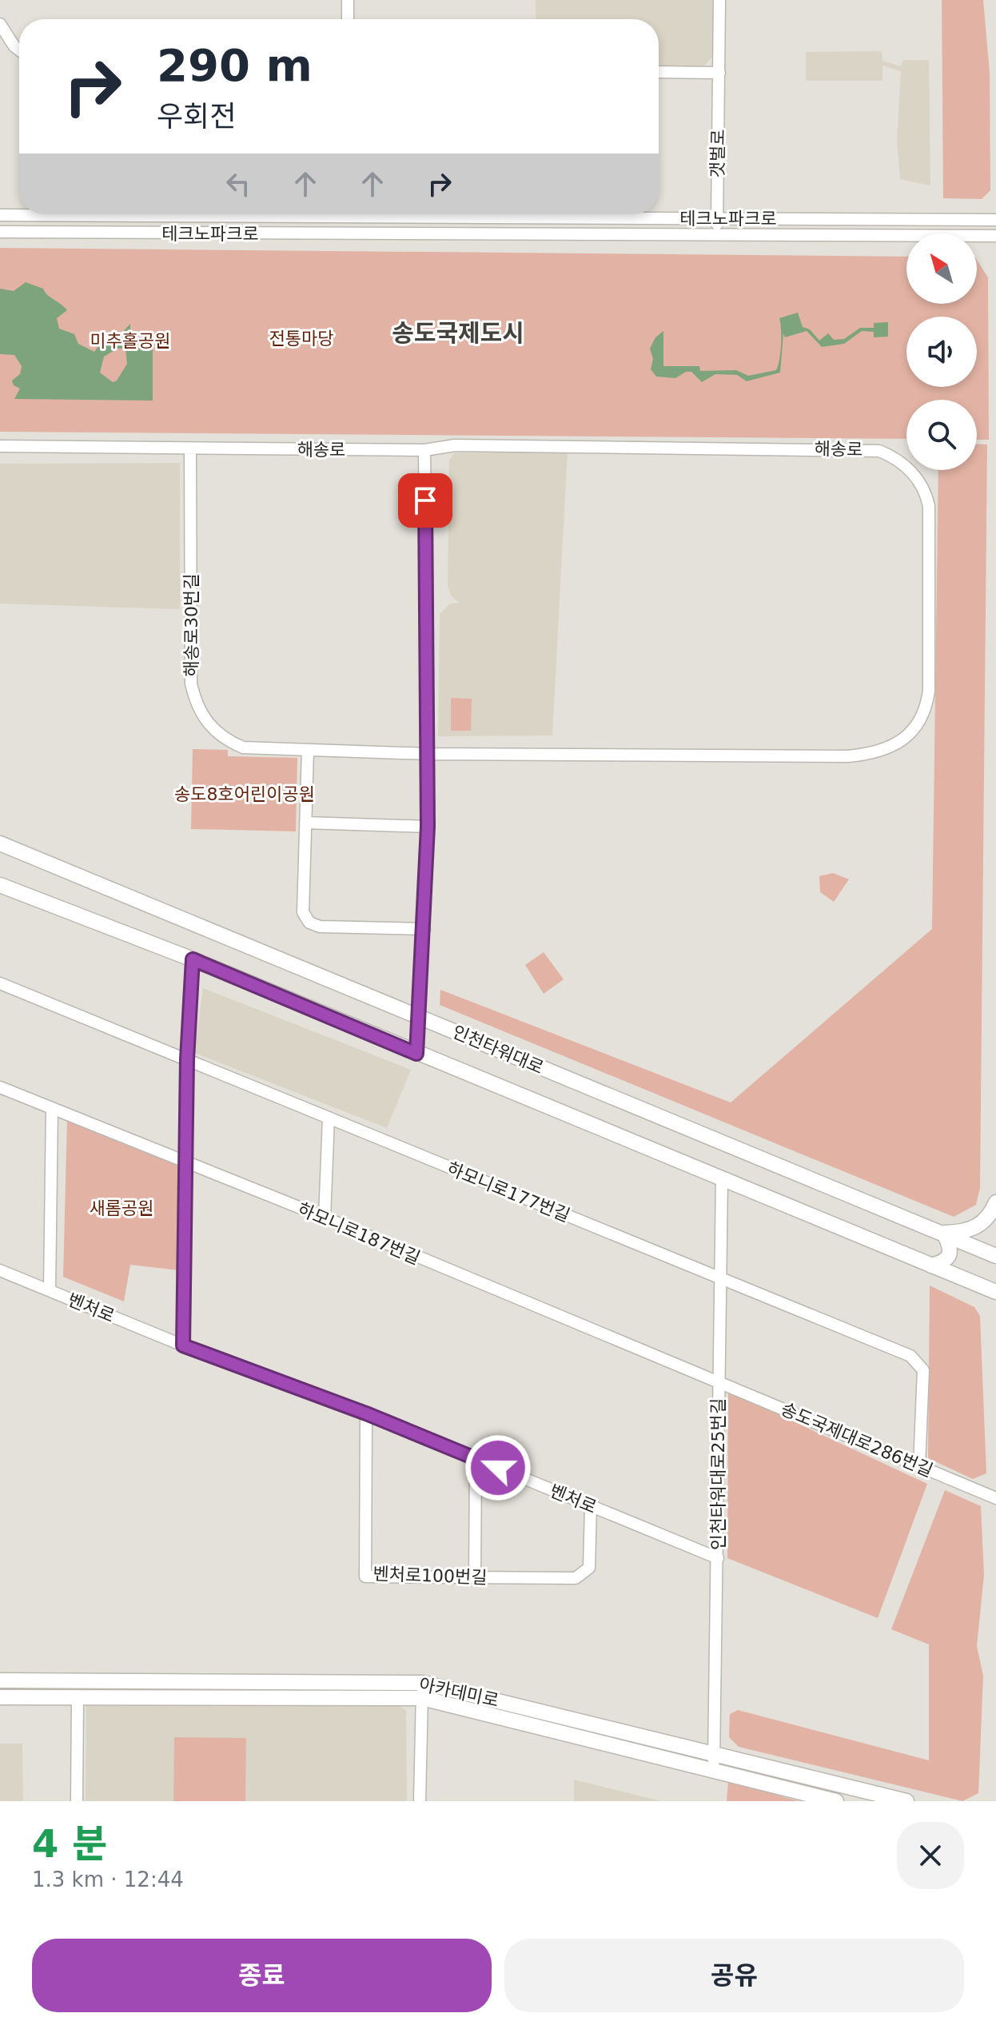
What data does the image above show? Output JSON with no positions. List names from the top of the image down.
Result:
{
  "streets": {
    "main road": ["인천타워대로", "아카데미로"],
    "street": [
      "갯벌로",
      "테크노파크로",
      "해송로",
      "해송로30번길",
      "하모니로177번길",
      "하모니로187번길",
      "벤처로",
      "송도국제대로286번길",
      "인천타워대로25번길",
      "벤처로100번길"
    ]
  },
  "crossings": [
    ["갯벌로", "테크노파크로"],
    ["해송로", "해송로30번길"],
    ["인천타워대로", "인천타워대로25번길"],
    ["하모니로177번길", "송도국제대로286번길"],
    ["하모니로177번길", "인천타워대로25번길"],
    ["하모니로187번길", "송도국제대로286번길"],
    ["하모니로187번길", "인천타워대로25번길"],
    ["벤처로", "인천타워대로25번길"],
    ["벤처로", "벤처로100번길"],
    ["송도국제대로286번길", "인천타워대로25번길"],
    ["인천타워대로25번길", "아카데미로"]
  ],
  "districts": ["송도국제도시"],
  "parks": [
    "전통마당",
    "미추홀공원",
    "송도8호어린이공원",
    "새롬공원"
  ],
  "north": "top left",
  "page": {
    "turn": ["290 m", "우회전"],
    "heading": ["4 분", "1.3 km · 12:44"],
    "buttons": ["종료", "공유"]
  }
}
